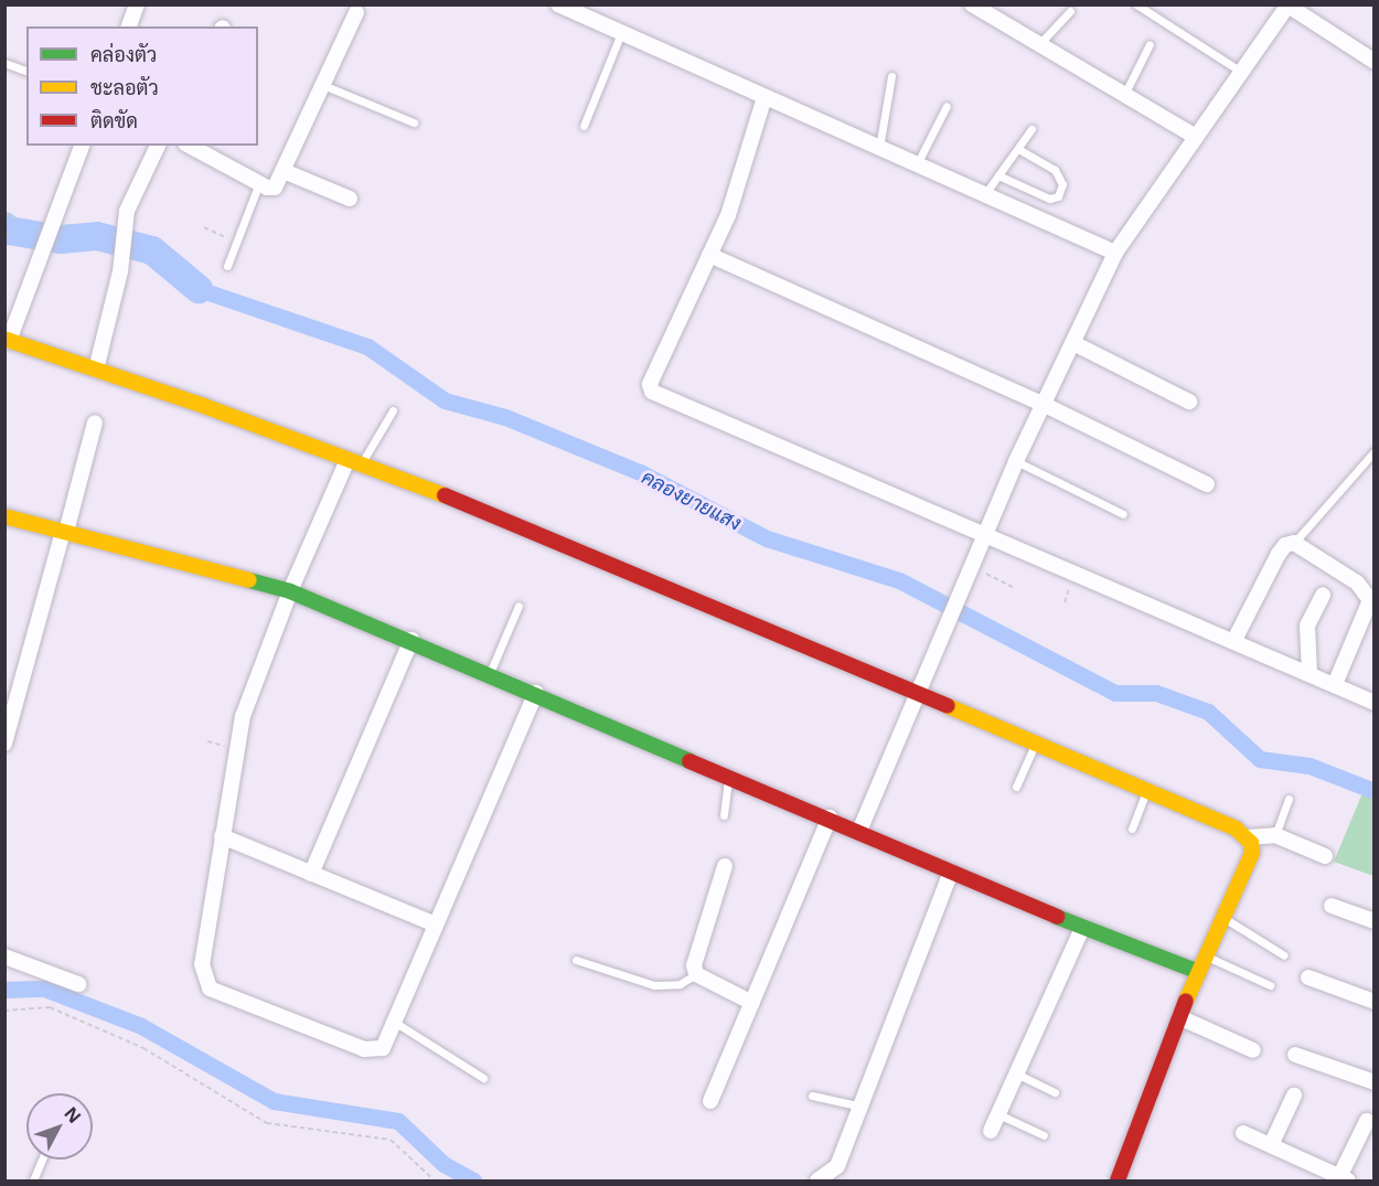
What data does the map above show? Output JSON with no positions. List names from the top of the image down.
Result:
{
  "water": ["คลองยายแสง"],
  "legend": ["คล่องตัว", "ชะลอตัว", "ติดขัด"],
  "north": "top right"
}
